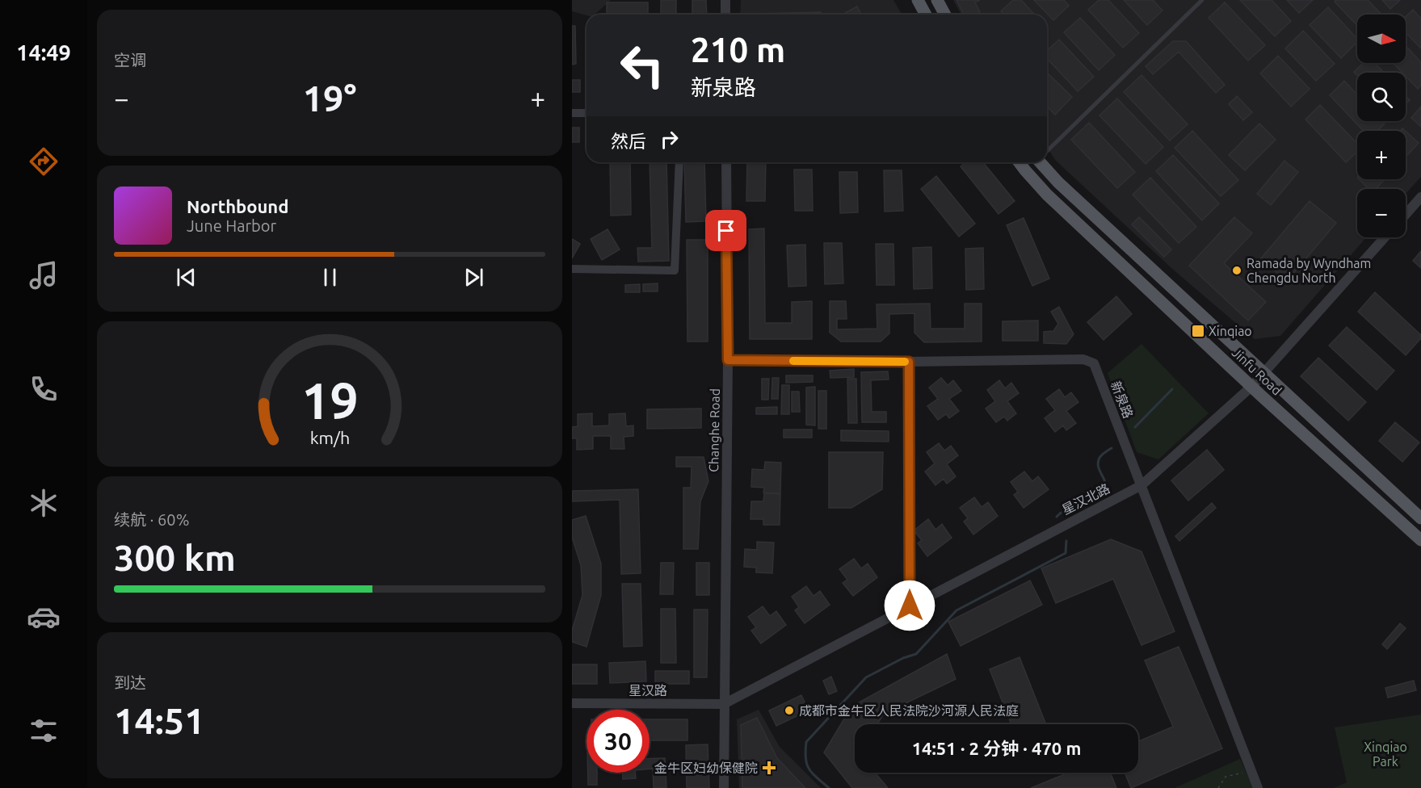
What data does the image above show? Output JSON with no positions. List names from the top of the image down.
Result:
{
  "streets": {
    "main road": ["Jinfu Road"],
    "street": [
      "新泉路",
      "Changhe Road",
      "星汉北路",
      "星汉路"
    ]
  },
  "crossings": [
    ["Jinfu Road", "星汉北路"],
    ["新泉路", "Changhe Road"],
    ["新泉路", "星汉北路"],
    ["Changhe Road", "星汉北路"],
    ["Changhe Road", "星汉路"],
    ["星汉北路", "星汉路"]
  ],
  "parks": ["Xinqiao Park"],
  "places": {
    "other": ["Ramada by Wyndham Chengdu North", "成都市金牛区人民法院沙河源人民法庭"],
    "transit": ["Xinqiao"],
    "health": ["金牛区妇幼保健院"]
  },
  "north": "right",
  "page": {
    "tabs": "14:49",
    "tile": [
      "空调",
      ["续航 · 60%", "300 km"],
      ["到达", "14:51"]
    ],
    "map_buttons": ["+", "−"],
    "turn": ["210 m", "新泉路"],
    "heat": ["−", "19°", "+"],
    "then": "然后",
    "song": ["Northbound", "June Harbor"],
    "limit": "30",
    "trip": "14:51 · 2 分钟 · 470 m",
    "gauge": ["19", "km/h"]
  }
}
